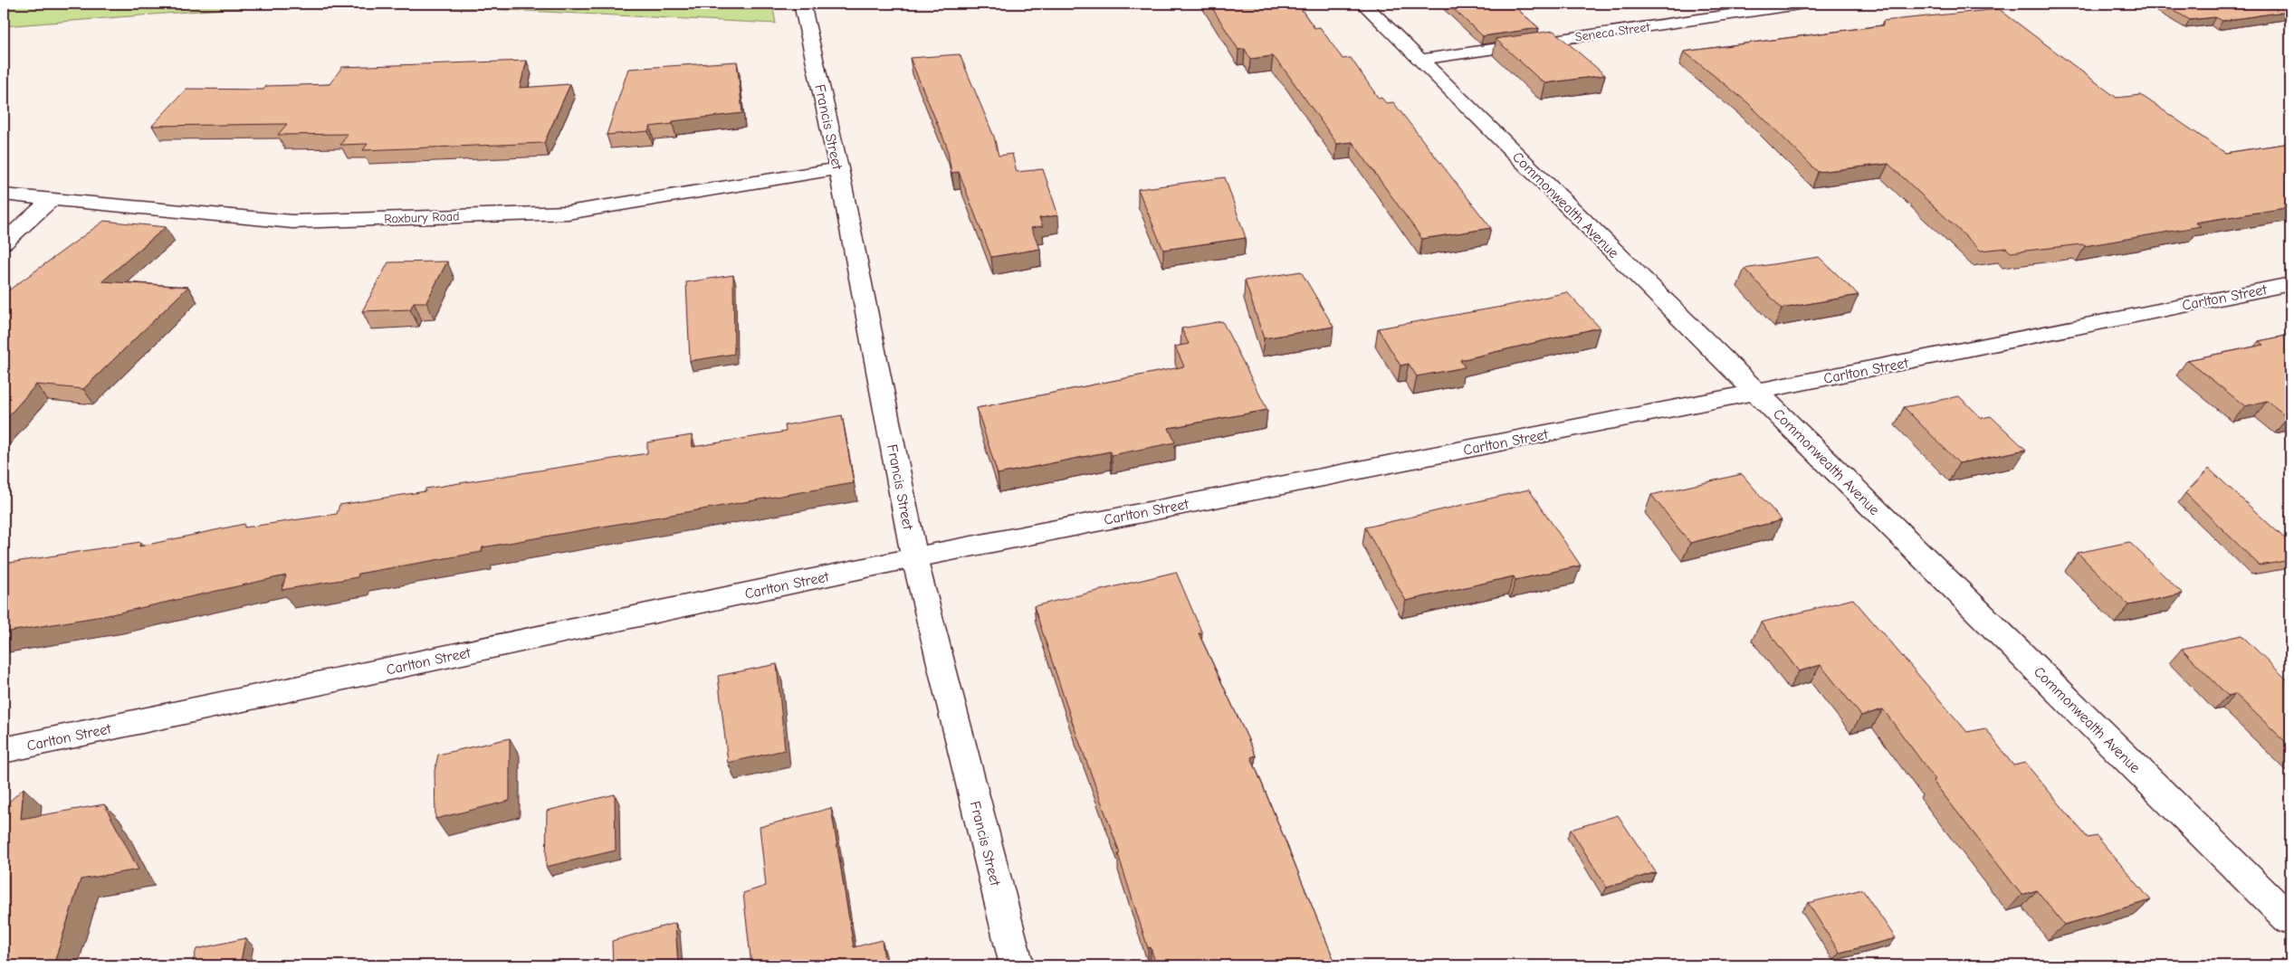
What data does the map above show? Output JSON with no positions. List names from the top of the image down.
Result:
{
  "streets": {
    "street": [
      "Seneca Street",
      "Francis Street",
      "Commonwealth Avenue",
      "Roxbury Road",
      "Carlton Street"
    ]
  },
  "crossings": [
    ["Seneca Street", "Commonwealth Avenue"],
    ["Francis Street", "Roxbury Road"],
    ["Francis Street", "Carlton Street"],
    ["Commonwealth Avenue", "Carlton Street"]
  ]
}
